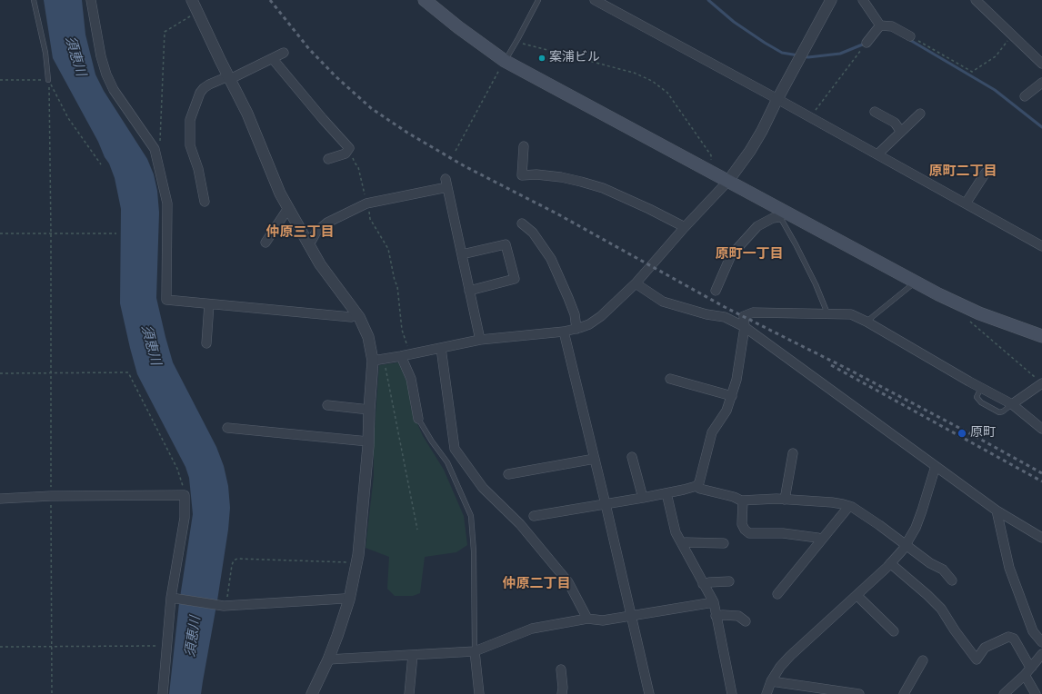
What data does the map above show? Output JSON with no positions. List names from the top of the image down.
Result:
{
  "districts": [
    "原町二丁目",
    "仲原三丁目",
    "原町一丁目",
    "仲原二丁目"
  ],
  "water": ["須恵川"],
  "places": ["案浦ビル", "原町"]
}
